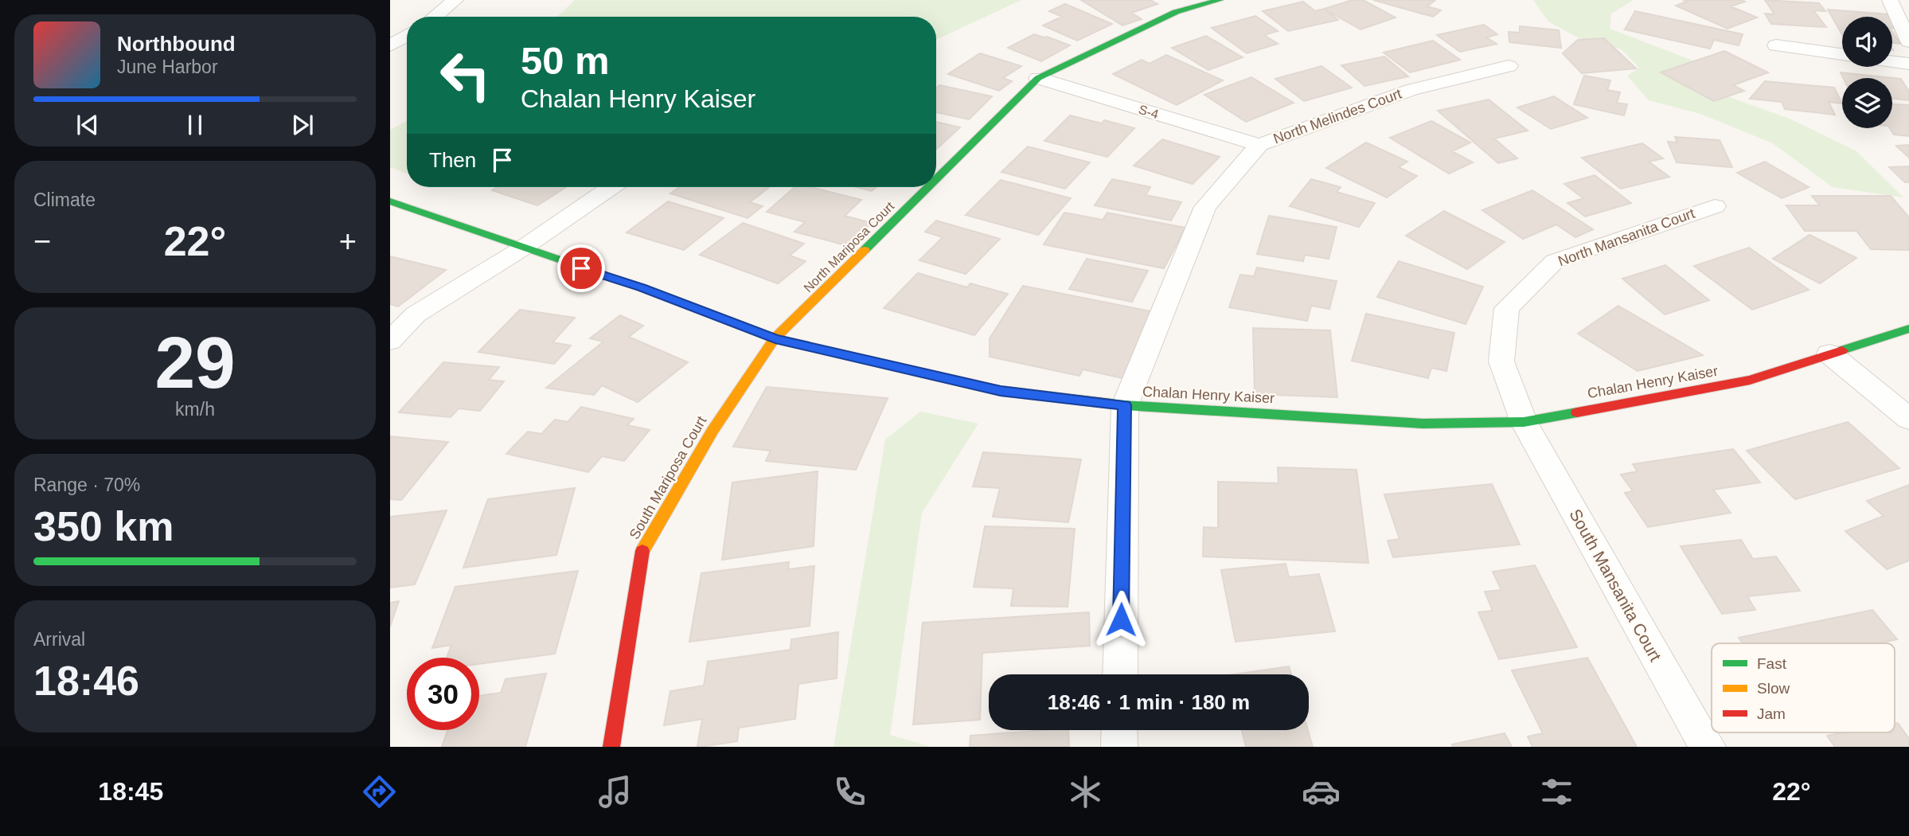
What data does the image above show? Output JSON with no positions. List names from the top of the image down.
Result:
{
  "streets": {
    "street": [
      "S-4",
      "North Melindes Court",
      "North Mansanita Court",
      "North Mariposa Court",
      "Chalan Henry Kaiser",
      "South Mariposa Court",
      "South Mansanita Court"
    ]
  },
  "crossings": [
    ["S-4", "North Melindes Court"],
    ["S-4", "North Mariposa Court"],
    ["North Melindes Court", "Chalan Henry Kaiser"],
    ["North Mansanita Court", "Chalan Henry Kaiser"],
    ["North Mansanita Court", "South Mansanita Court"],
    ["North Mariposa Court", "Chalan Henry Kaiser"],
    ["North Mariposa Court", "South Mariposa Court"],
    ["Chalan Henry Kaiser", "South Mariposa Court"],
    ["Chalan Henry Kaiser", "South Mansanita Court"]
  ],
  "legend": ["Fast", "Slow", "Jam"],
  "page": {
    "turn": ["50 m", "Chalan Henry Kaiser"],
    "song": ["Northbound", "June Harbor"],
    "then": "Then",
    "tile": [
      "Climate",
      ["29", "km/h"],
      ["Range · 70%", "350 km"],
      ["Arrival", "18:46"]
    ],
    "heat": ["−", "22°", "+"],
    "limit": "30",
    "trip": "18:46 · 1 min · 180 m",
    "tabs": ["18:45", "22°"]
  }
}
